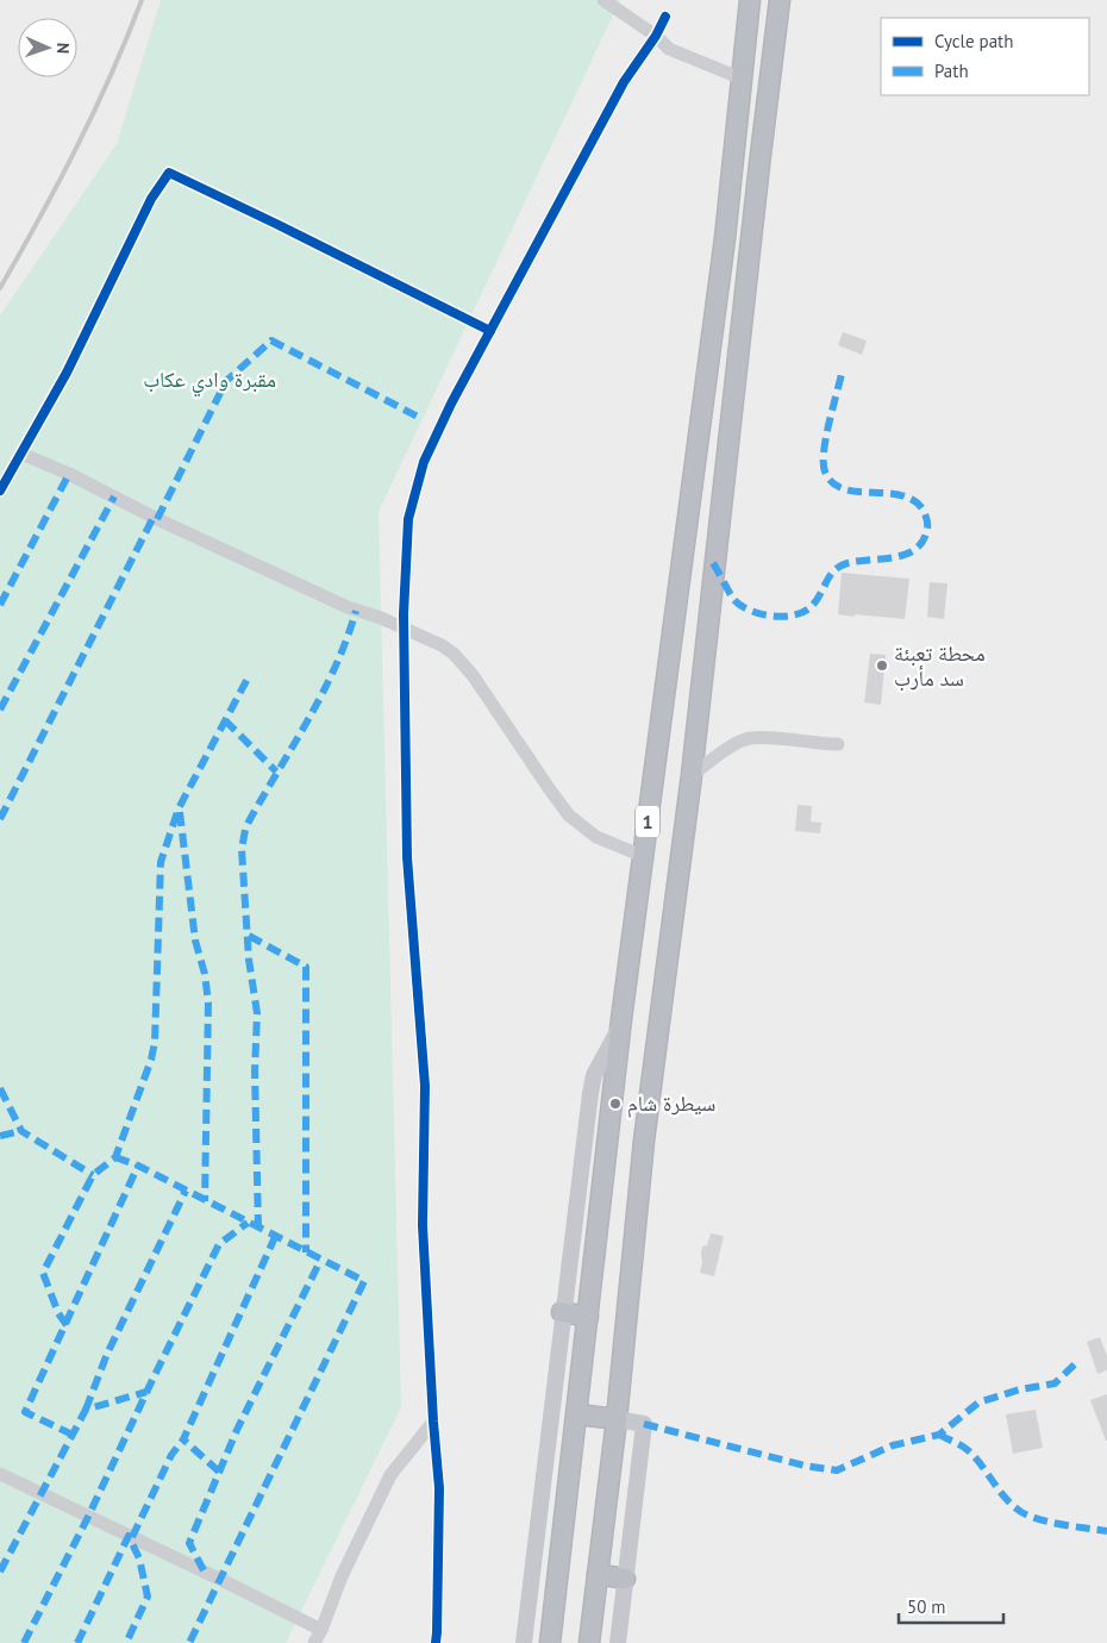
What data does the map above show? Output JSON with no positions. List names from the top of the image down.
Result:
{
  "streets": {
    "highway": ["1"]
  },
  "parks": ["مقبرة وادي عكاب"],
  "places": ["محطة تعبئة سد مأرب", "سيطرة شام"],
  "legend": ["Cycle path", "Path"],
  "scale_bar": "50 m",
  "north": "right"
}
